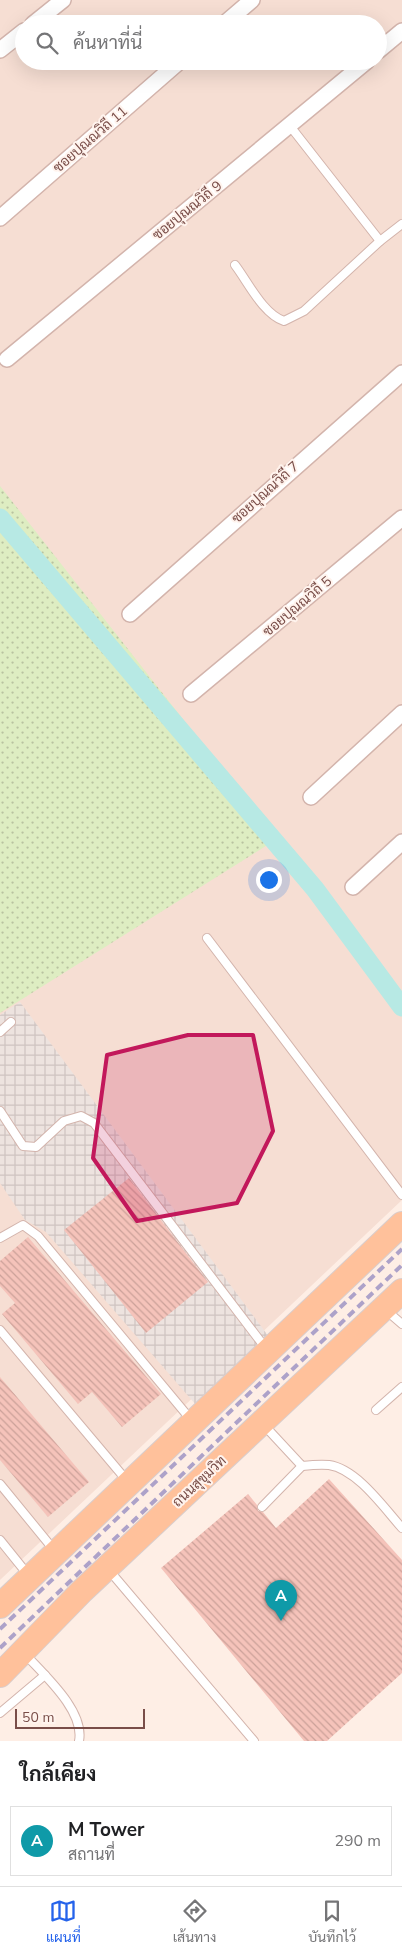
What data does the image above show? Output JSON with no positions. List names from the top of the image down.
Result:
{
  "streets": {
    "main road": ["ถนนสุขุมวิท"],
    "street": [
      "ซอยปุณณวิถี 11",
      "ซอยปุณณวิถี 9",
      "ซอยปุณณวิถี 7",
      "ซอยปุณณวิถี 5"
    ]
  },
  "scale_bar": "50 m",
  "page": {
    "search": "ค้นหาที่นี่",
    "pins": "A",
    "scale": "50 m",
    "heading": "ใกล้เคียง",
    "list": [
      {
        "mark": "A",
        "name": "M Tower",
        "note": "สถานที่",
        "value": "290 m"
      }
    ],
    "nav": ["แผนที่", "เส้นทาง", "บันทึกไว้"]
  }
}
